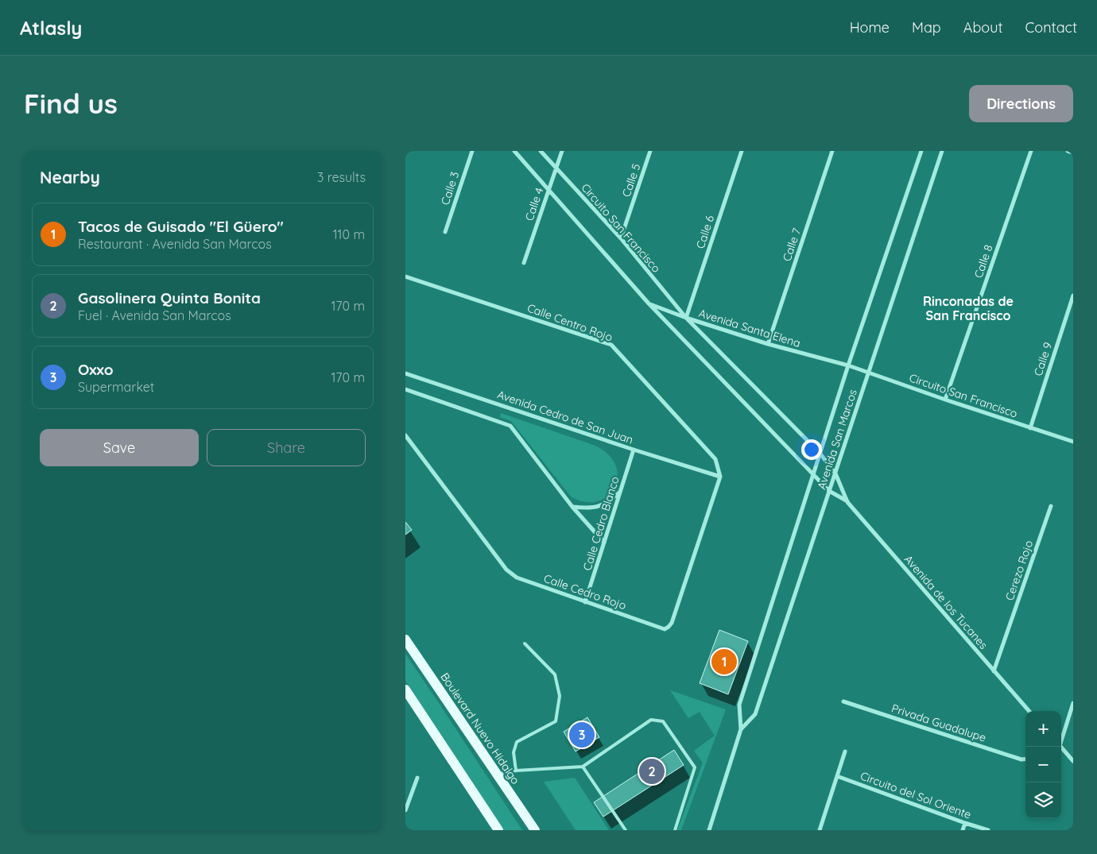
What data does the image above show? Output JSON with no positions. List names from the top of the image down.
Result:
{
  "streets": {
    "main road": ["Boulevard Nuevo Hidalgo"],
    "street": [
      "Calle 5",
      "Calle 3",
      "Calle 4",
      "Circuito San Francisco",
      "Calle 6",
      "Calle 7",
      "Calle 8",
      "Calle Centro Rojo",
      "Avenida Santa Elena",
      "Calle 9",
      "Avenida Cedro de San Juan",
      "Avenida San Marcos",
      "Calle Cedro Blanco",
      "Cerezo Rojo",
      "Calle Cedro Rojo",
      "Avenida de los Tucanes",
      "Privada Guadalupe",
      "Circuito del Sol Oriente"
    ]
  },
  "crossings": [
    ["Calle 5", "Circuito San Francisco"],
    ["Calle 4", "Circuito San Francisco"],
    ["Circuito San Francisco", "Calle 6"],
    ["Circuito San Francisco", "Calle 8"],
    ["Circuito San Francisco", "Avenida Santa Elena"],
    ["Circuito San Francisco", "Calle 9"],
    ["Circuito San Francisco", "Avenida San Marcos"],
    ["Circuito San Francisco", "Avenida de los Tucanes"],
    ["Calle 6", "Avenida Santa Elena"],
    ["Calle 7", "Avenida Santa Elena"],
    ["Calle Centro Rojo", "Avenida Cedro de San Juan"],
    ["Calle Centro Rojo", "Calle Cedro Rojo"],
    ["Avenida Santa Elena", "Avenida San Marcos"],
    ["Avenida Santa Elena", "Avenida de los Tucanes"],
    ["Avenida Cedro de San Juan", "Calle Cedro Blanco"],
    ["Avenida Cedro de San Juan", "Calle Cedro Rojo"],
    ["Avenida San Marcos", "Avenida de los Tucanes"],
    ["Calle Cedro Blanco", "Calle Cedro Rojo"],
    ["Cerezo Rojo", "Avenida de los Tucanes"]
  ],
  "districts": ["Rinconadas de San Francisco"],
  "page": {
    "header": "Atlasly",
    "nav": [
      "Home",
      "Map",
      "About",
      "Contact"
    ],
    "buttons": [
      "Directions",
      ["Save", "Share"]
    ],
    "title": "Find us",
    "heading": ["Nearby", "3 results"],
    "list": [
      {
        "mark": "1",
        "name": "Tacos de Guisado \"El Güero\"",
        "note": "Restaurant · Avenida San Marcos",
        "value": "110 m"
      },
      {
        "mark": "2",
        "name": "Gasolinera Quinta Bonita",
        "note": "Fuel · Avenida San Marcos",
        "value": "170 m"
      },
      {
        "mark": "3",
        "name": "Oxxo",
        "note": "Supermarket",
        "value": "170 m"
      }
    ],
    "pins": ["1", "3", "2"],
    "map_buttons": ["+", "−"]
  }
}
